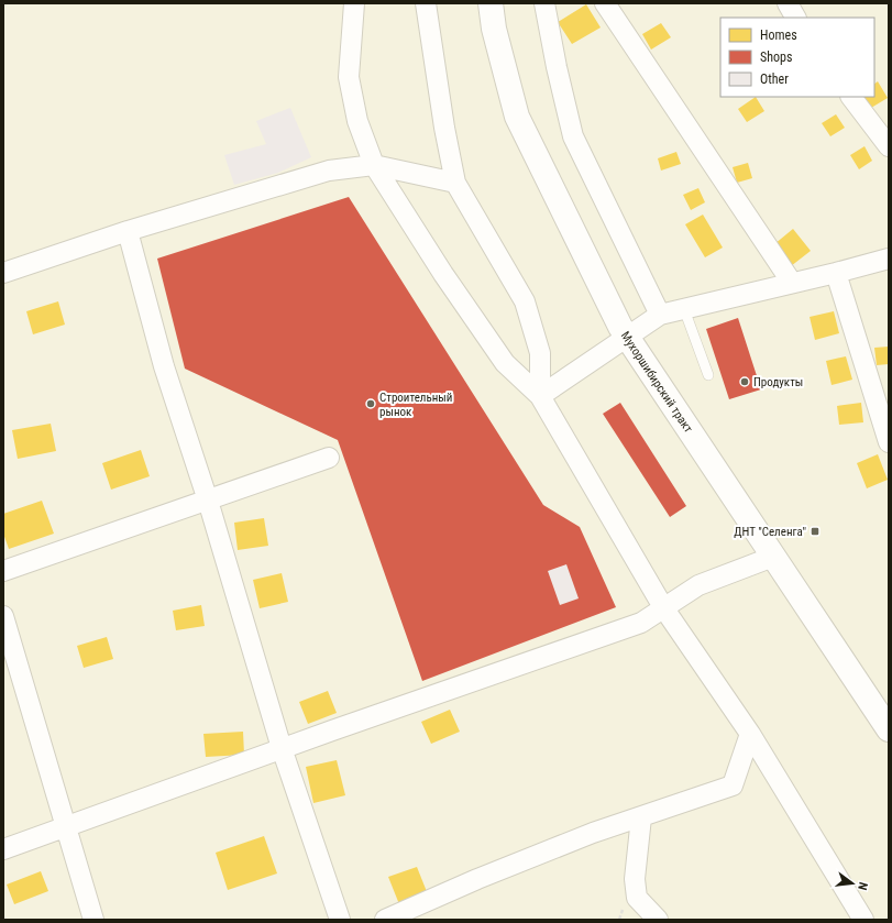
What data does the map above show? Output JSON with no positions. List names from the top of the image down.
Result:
{
  "streets": {
    "main road": ["Мухоршибирский тракт"]
  },
  "places": {
    "other": ["Продукты", "Строительный рынок"],
    "transit": ["ДНТ \"Селенга\""]
  },
  "legend": ["Homes", "Shops", "Other"],
  "north": "right"
}
